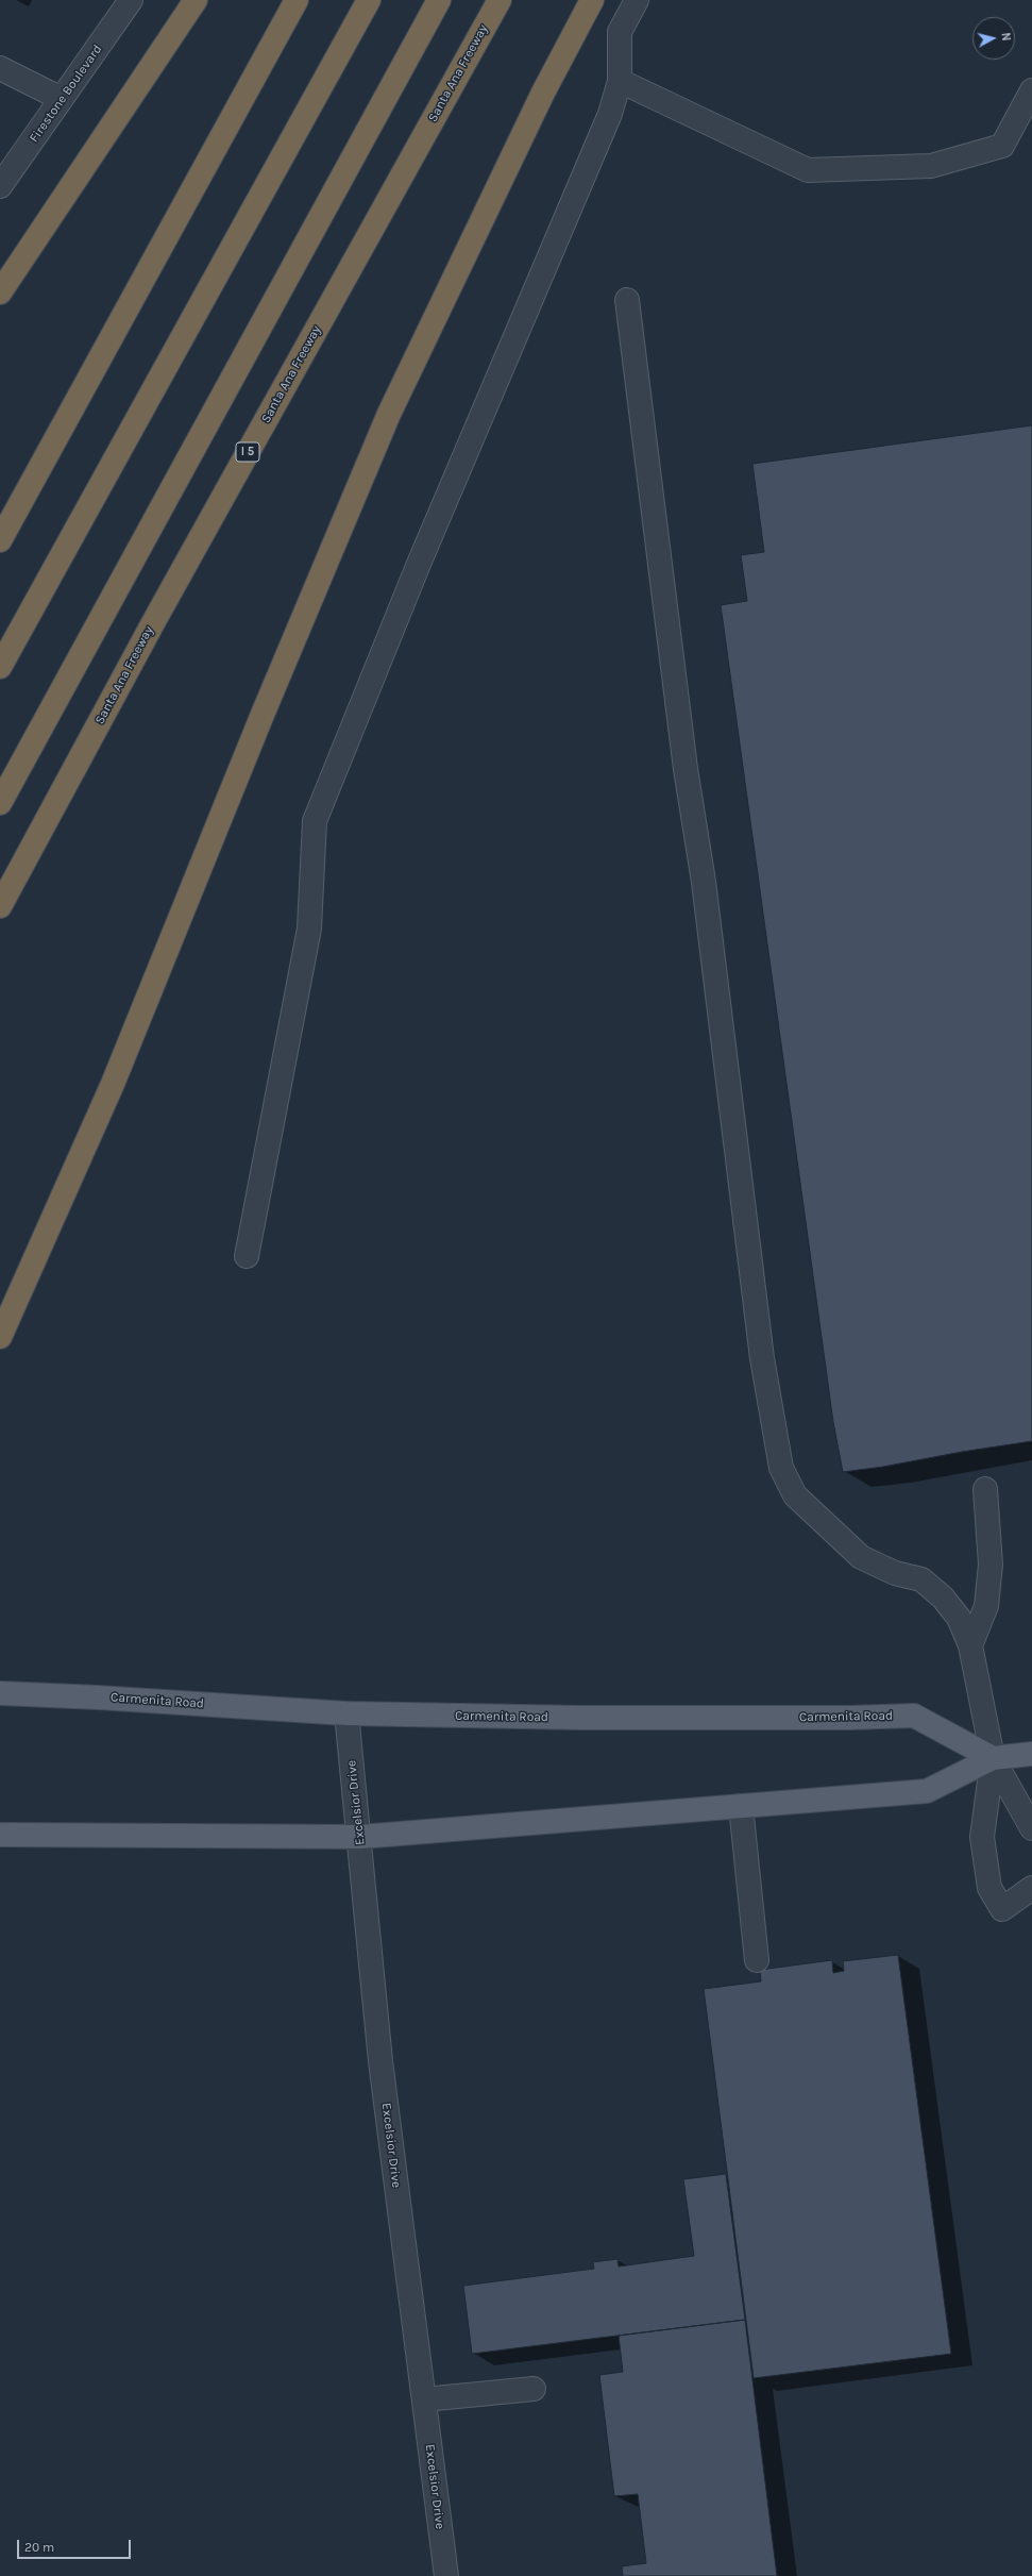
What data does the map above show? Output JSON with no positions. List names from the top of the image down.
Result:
{
  "streets": {
    "highway": ["Santa Ana Freeway", "I 5"],
    "main road": ["Carmenita Road"],
    "street": ["Firestone Boulevard", "Excelsior Drive"]
  },
  "crossings": [
    ["Carmenita Road", "Excelsior Drive"]
  ],
  "scale_bar": "20 m",
  "north": "right"
}
